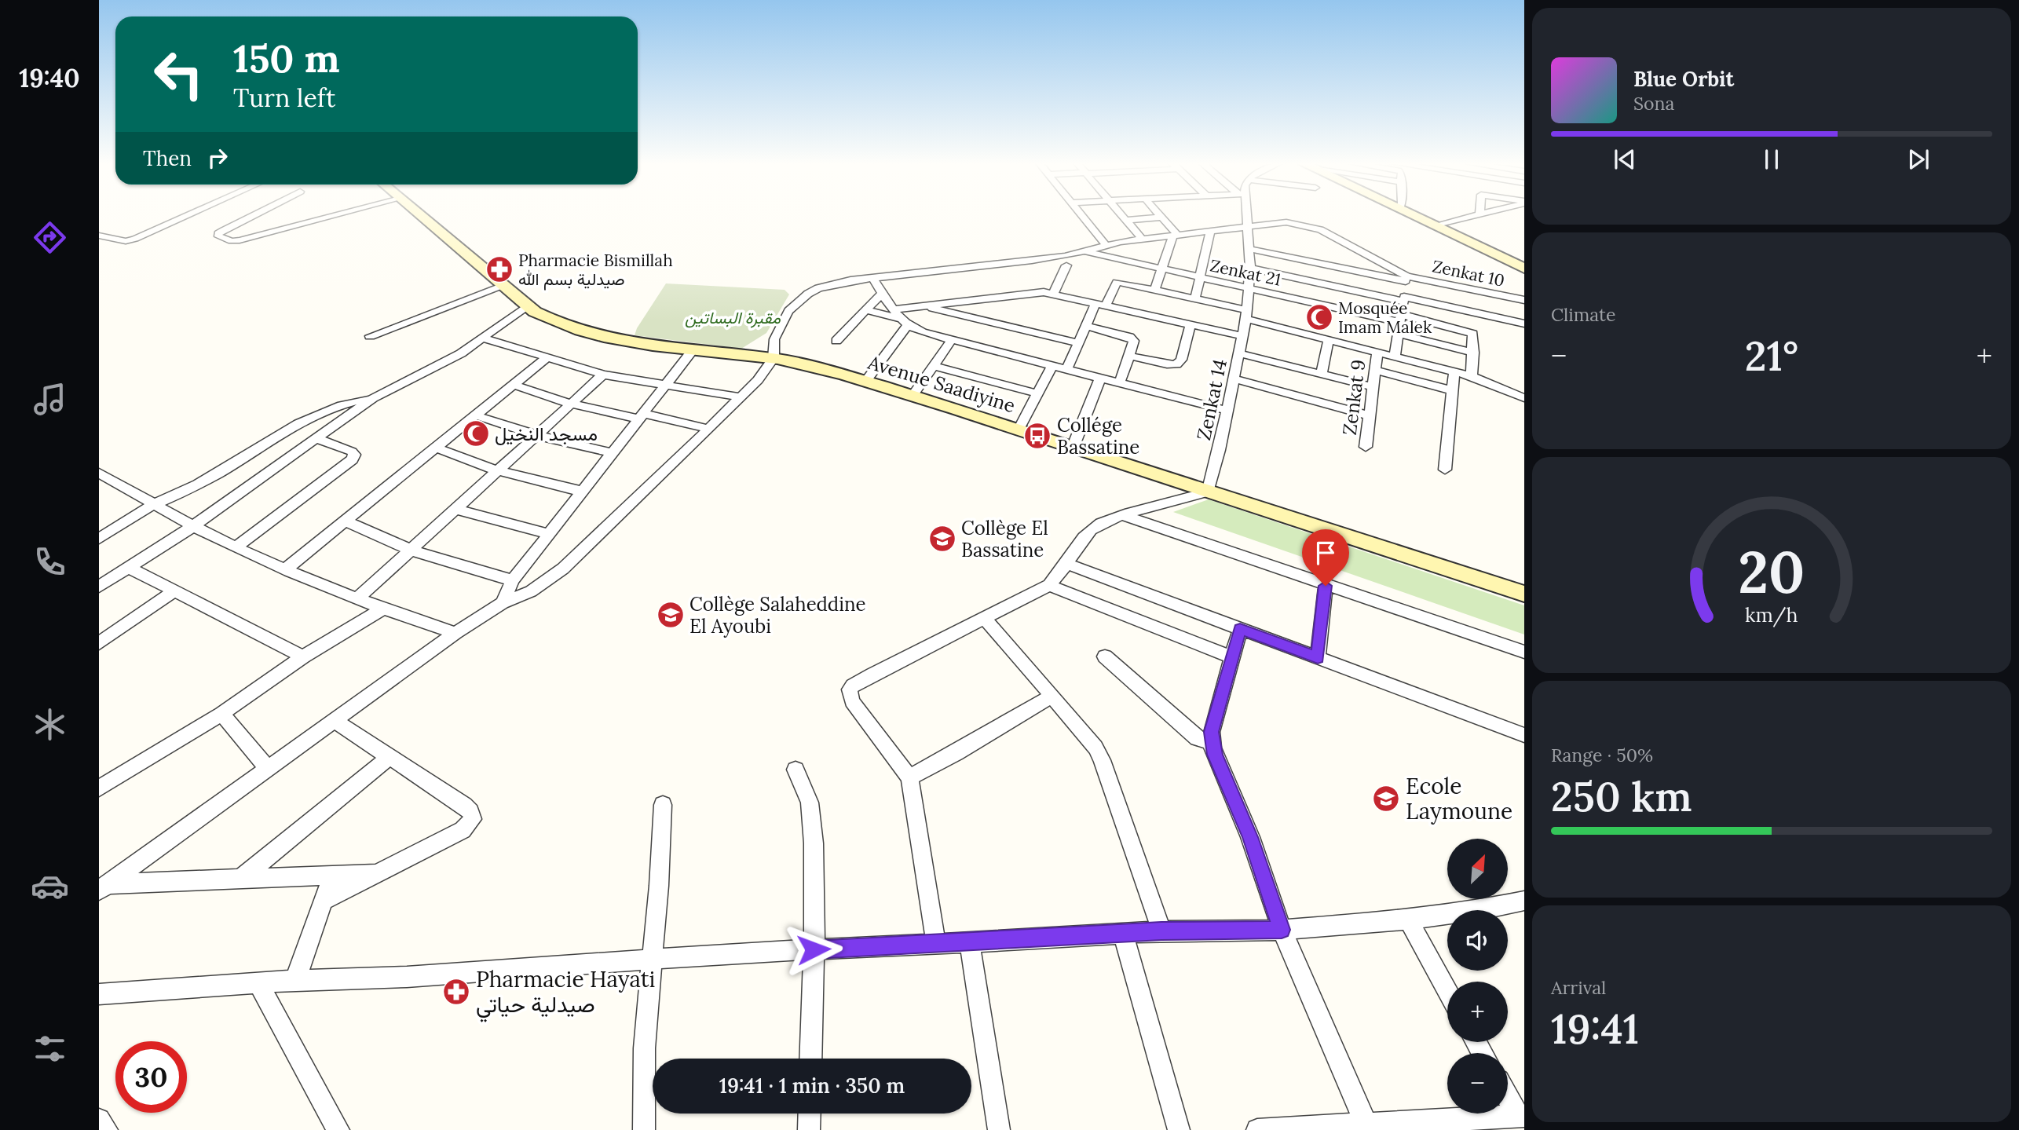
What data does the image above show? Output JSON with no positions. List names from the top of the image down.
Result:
{
  "streets": {
    "main road": ["Avenue Saadiyine"],
    "street": [
      "Zenkat 21",
      "Zenkat 10",
      "Zenkat 9",
      "Zenkat 14"
    ]
  },
  "crossings": [
    ["Zenkat 21", "Zenkat 14"],
    ["Zenkat 10", "Zenkat 14"],
    ["Avenue Saadiyine", "Zenkat 14"]
  ],
  "parks": ["مقبرة البساتين"],
  "places": {
    "pharmacy": ["Pharmacie Bismillah صيدلية بسم الله", "Pharmacie Hayati صيدلية حياتي"],
    "mosque": ["Mosquée Imam Malek", "مسجد النخيل"],
    "bus stop": ["Collége Bassatine"],
    "school or university": ["Collège El Bassatine", "Collège Salaheddine El Ayoubi", "Ecole Laymoune"]
  },
  "north": "top right",
  "page": {
    "tabs": "19:40",
    "turn": ["150 m", "Turn left"],
    "song": ["Blue Orbit", "Sona"],
    "then": "Then",
    "tile": [
      "Climate",
      ["Range · 50%", "250 km"],
      ["Arrival", "19:41"]
    ],
    "heat": ["−", "21°", "+"],
    "map_buttons": ["+", "−"],
    "limit": "30",
    "trip": "19:41 · 1 min · 350 m",
    "gauge": ["20", "km/h"]
  }
}
